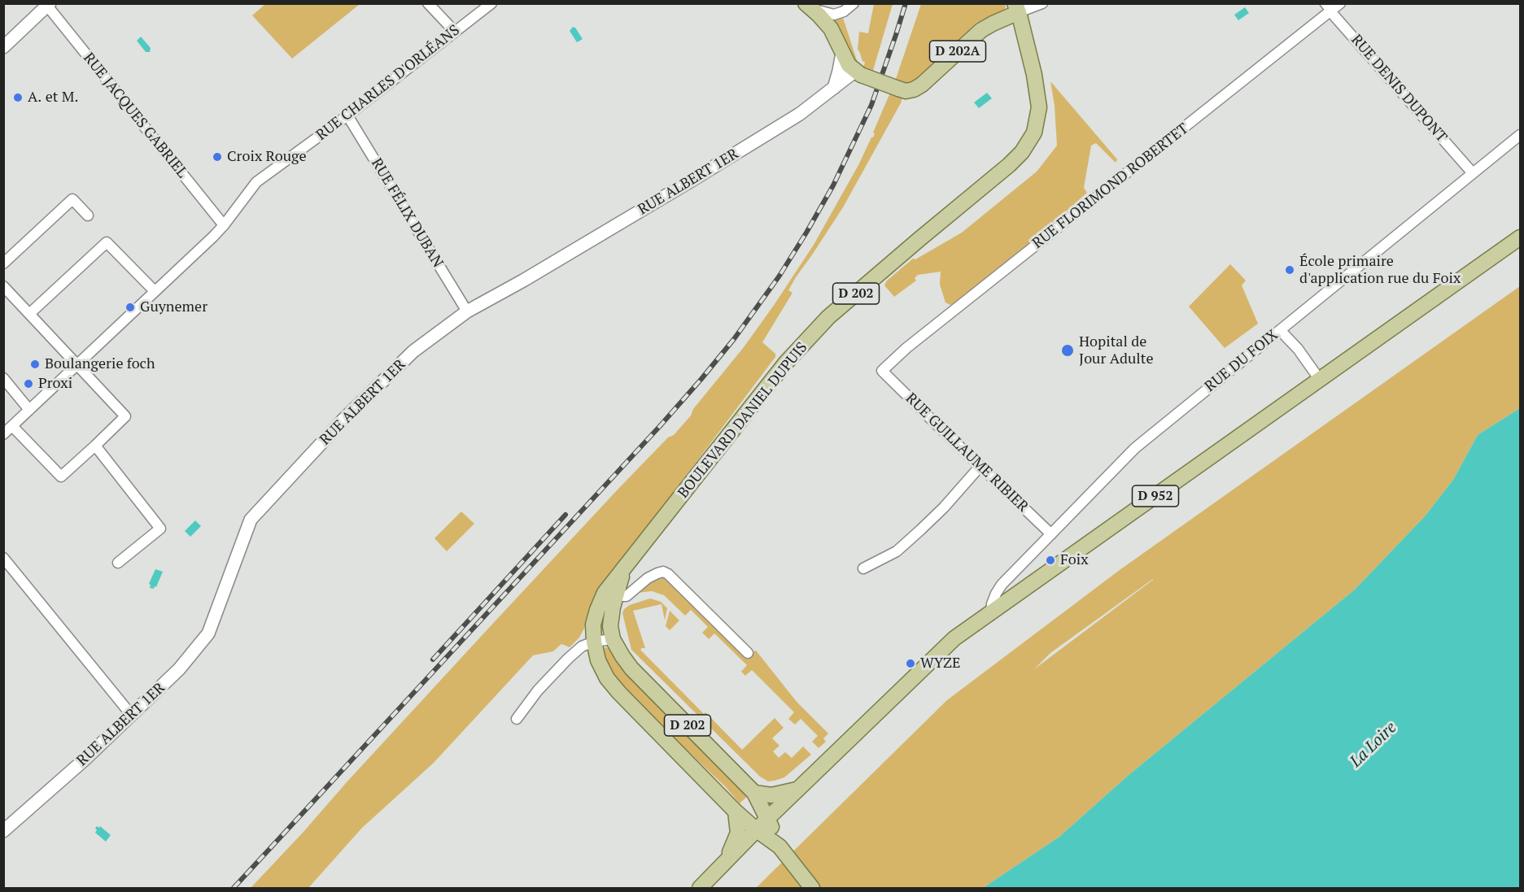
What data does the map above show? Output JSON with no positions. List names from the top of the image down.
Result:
{
  "streets": {
    "main road": [
      "D 202A",
      "D 202",
      "BOULEVARD DANIEL DUPUIS",
      "D 952"
    ],
    "street": [
      "RUE CHARLES D'ORLÉANS",
      "RUE DENIS DUPONT",
      "RUE JACQUES GABRIEL",
      "RUE ALBERT 1ER",
      "RUE FLORIMOND ROBERTET",
      "RUE FÉLIX DUBAN",
      "RUE DU FOIX",
      "RUE GUILLAUME RIBIER"
    ]
  },
  "crossings": [
    ["D 202A", "RUE ALBERT 1ER"],
    ["D 202A", "BOULEVARD DANIEL DUPUIS"],
    ["RUE CHARLES D'ORLÉANS", "RUE JACQUES GABRIEL"],
    ["RUE CHARLES D'ORLÉANS", "RUE FÉLIX DUBAN"],
    ["RUE DENIS DUPONT", "RUE FLORIMOND ROBERTET"],
    ["RUE DENIS DUPONT", "RUE DU FOIX"],
    ["RUE ALBERT 1ER", "RUE FÉLIX DUBAN"],
    ["RUE FLORIMOND ROBERTET", "RUE GUILLAUME RIBIER"],
    ["D 202", "BOULEVARD DANIEL DUPUIS"],
    ["D 202", "D 952"],
    ["RUE DU FOIX", "RUE GUILLAUME RIBIER"],
    ["RUE DU FOIX", "D 952"],
    ["BOULEVARD DANIEL DUPUIS", "D 952"]
  ],
  "water": ["La Loire"],
  "places": [
    "A. et M.",
    "Croix Rouge",
    "École primaire d'application rue du Foix",
    "Guynemer",
    "Hopital de Jour Adulte",
    "Boulangerie foch",
    "Proxi",
    "Foix",
    "WYZE"
  ]
}
